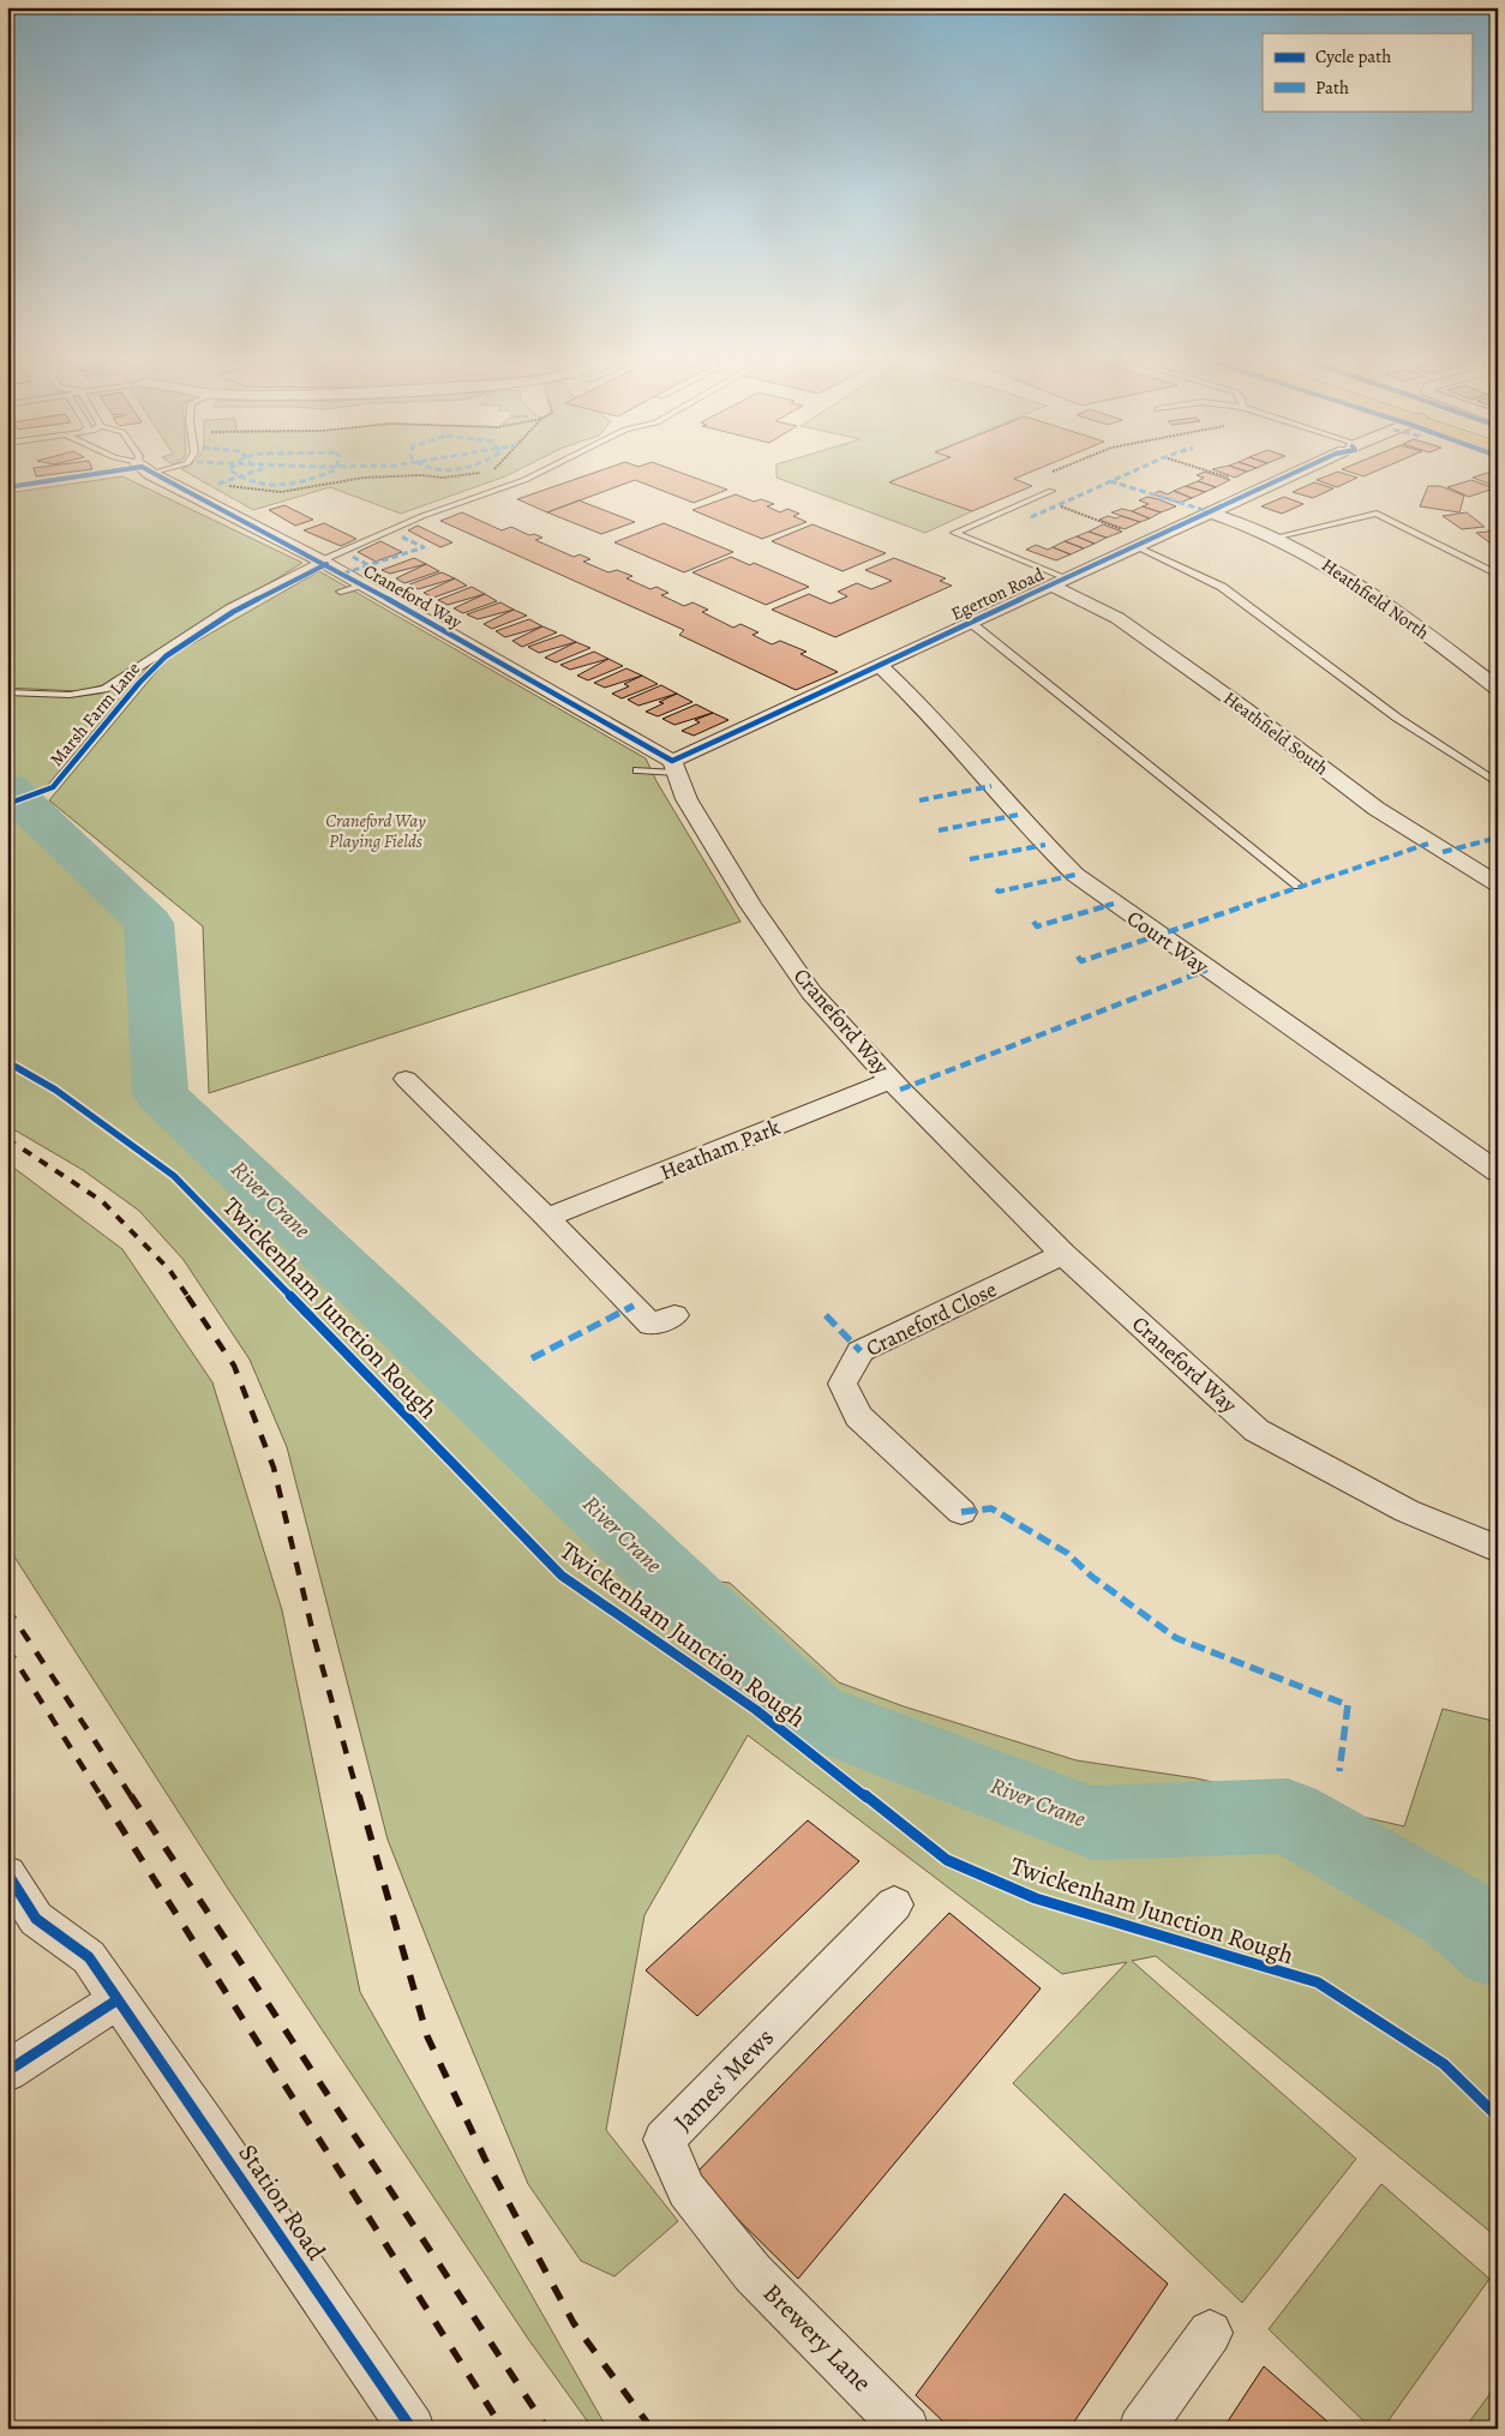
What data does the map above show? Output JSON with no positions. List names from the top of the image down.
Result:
{
  "streets": {
    "street": [
      "Egerton Road",
      "Craneford Way",
      "Heathfield North",
      "Heathfield South",
      "Court Way",
      "Heatham Park",
      "Craneford Close",
      "James' Mews",
      "Station Road",
      "Brewery Lane"
    ],
    "cycle path": ["Marsh Farm Lane", "Twickenham Junction Rough"]
  },
  "crossings": [
    ["Egerton Road", "Craneford Way"],
    ["Egerton Road", "Heathfield North"],
    ["Egerton Road", "Heathfield South"],
    ["Egerton Road", "Court Way"],
    ["Craneford Way", "Heatham Park"],
    ["Craneford Way", "Craneford Close"],
    ["James' Mews", "Brewery Lane"]
  ],
  "water": ["River Crane"],
  "parks": ["Craneford Way Playing Fields"],
  "legend": ["Cycle path", "Path"]
}
